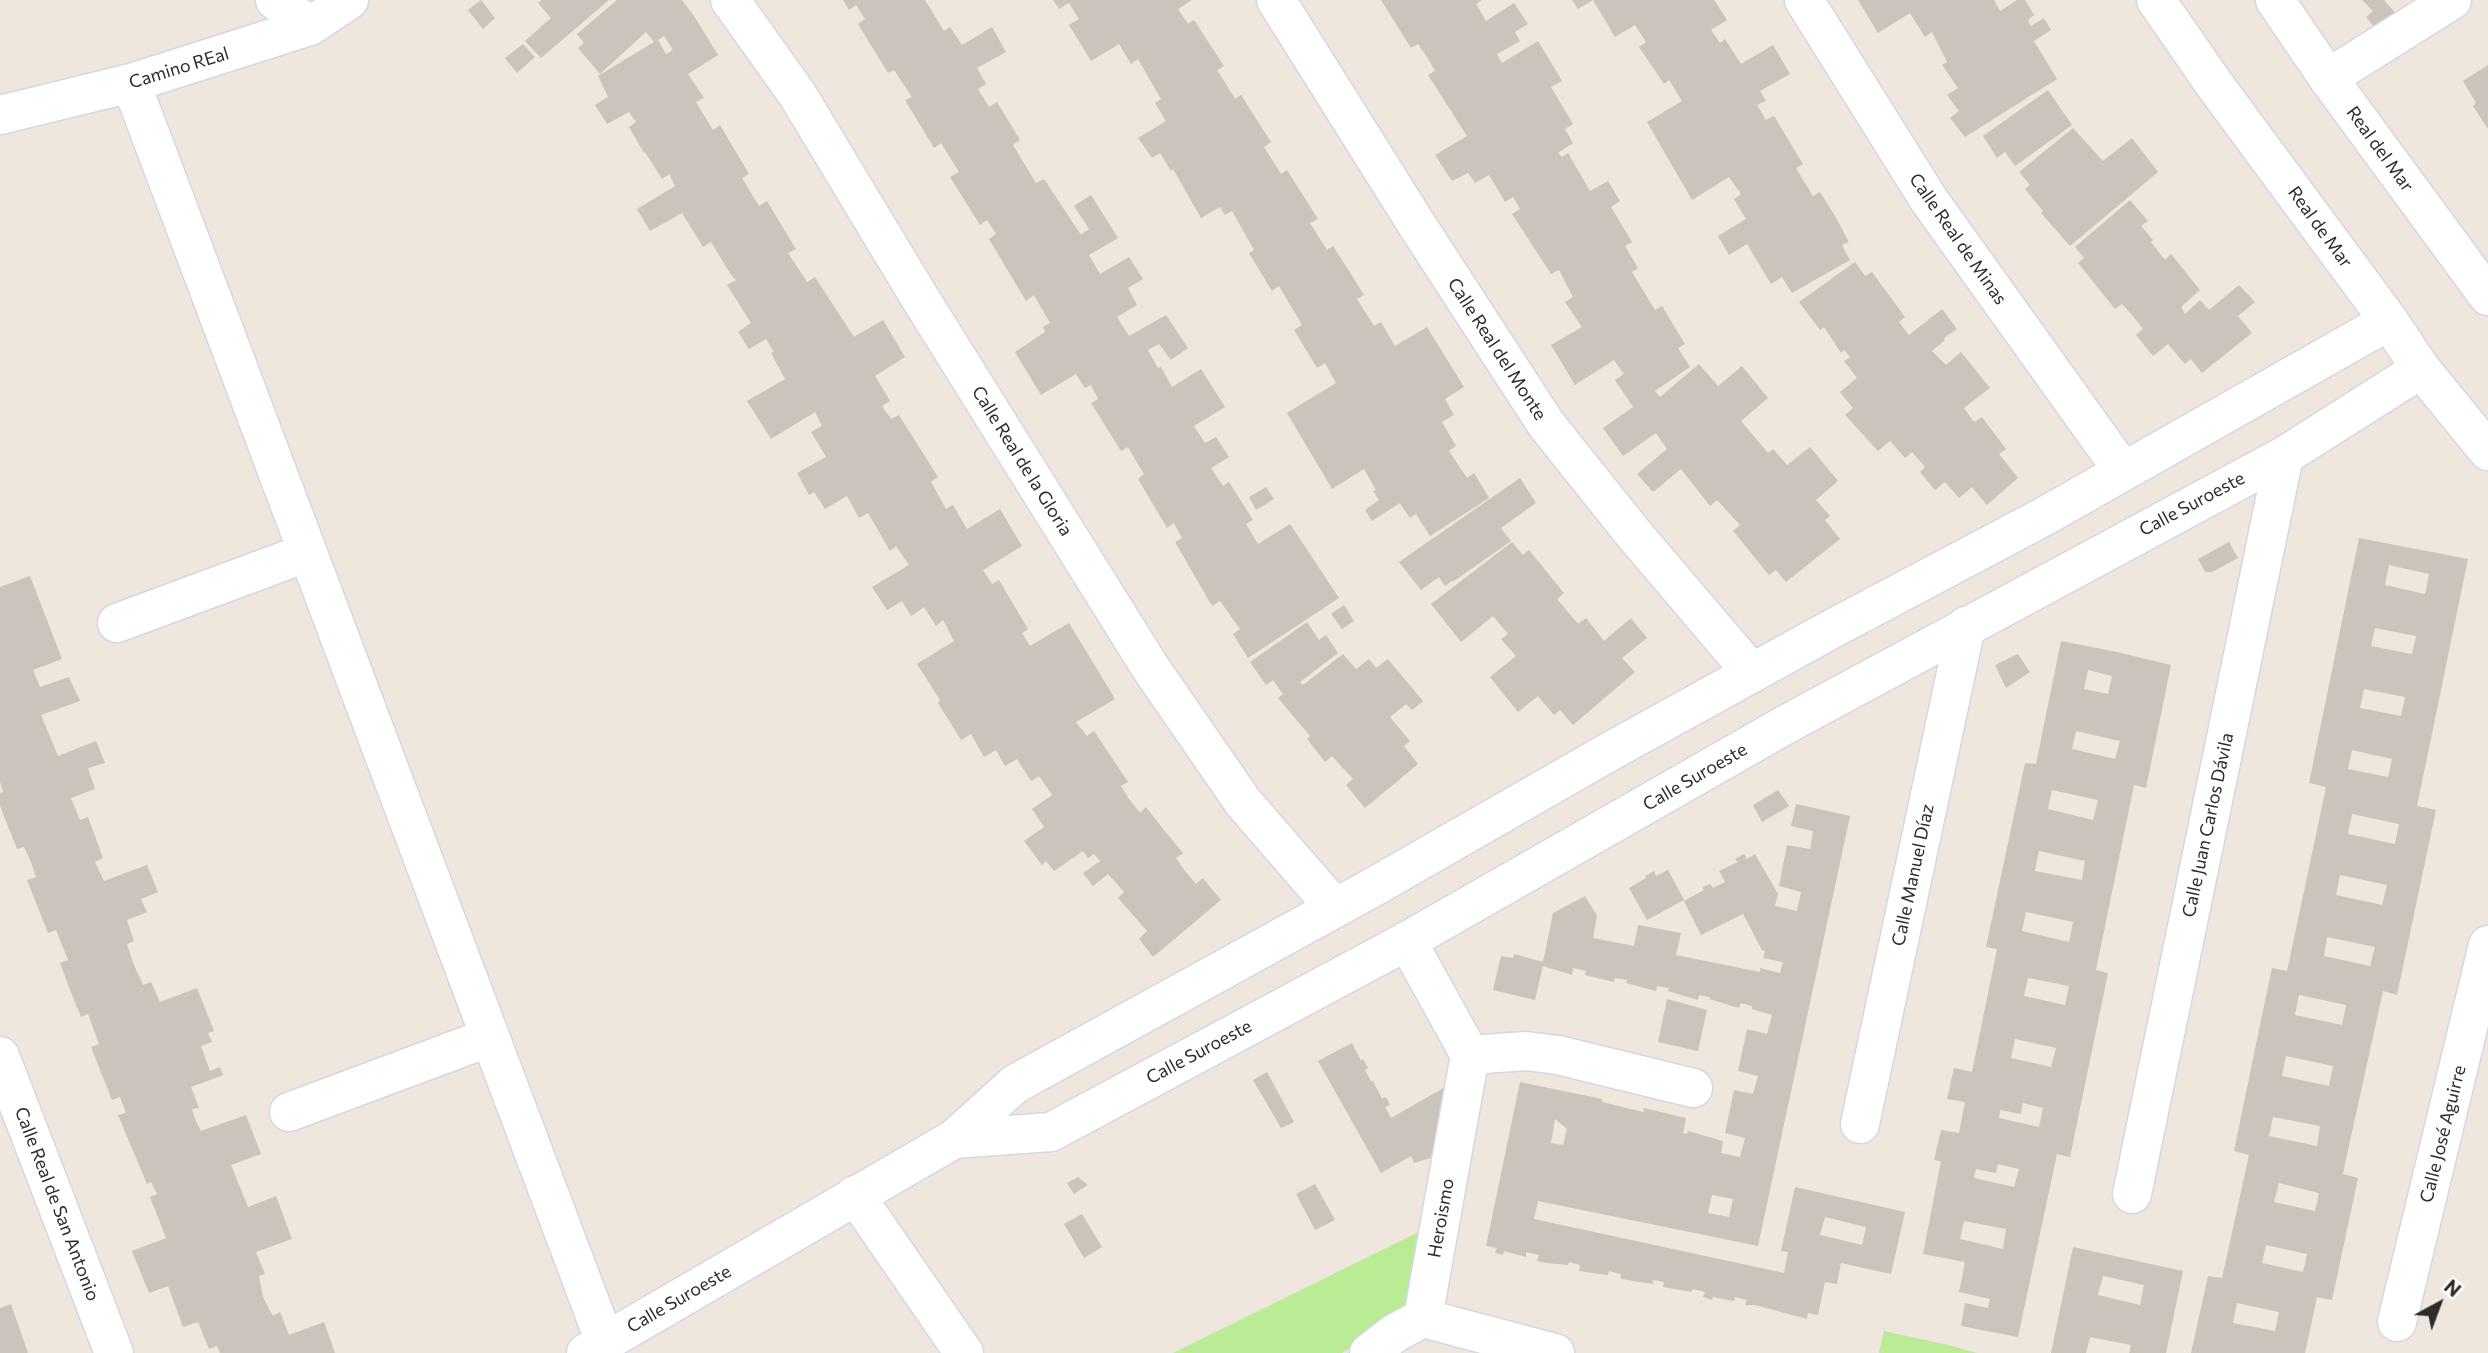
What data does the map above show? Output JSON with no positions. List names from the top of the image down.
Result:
{
  "streets": {
    "street": [
      "Camino REal",
      "Real del Mar",
      "Real de Mar",
      "Calle Real de Minas",
      "Calle Real del Monte",
      "Calle Real de la Gloria",
      "Calle Suroeste",
      "Calle Juan Carlos Dávila",
      "Calle Manuel Díaz",
      "Calle José Aguirre",
      "Calle Real de San Antonio",
      "Heroismo"
    ]
  },
  "crossings": [
    ["Real de Mar", "Calle Suroeste"],
    ["Calle Real de Minas", "Calle Suroeste"],
    ["Calle Real del Monte", "Calle Suroeste"],
    ["Calle Real de la Gloria", "Calle Suroeste"],
    ["Calle Suroeste", "Calle Juan Carlos Dávila"],
    ["Calle Suroeste", "Calle Manuel Díaz"]
  ],
  "north": "top right"
}
